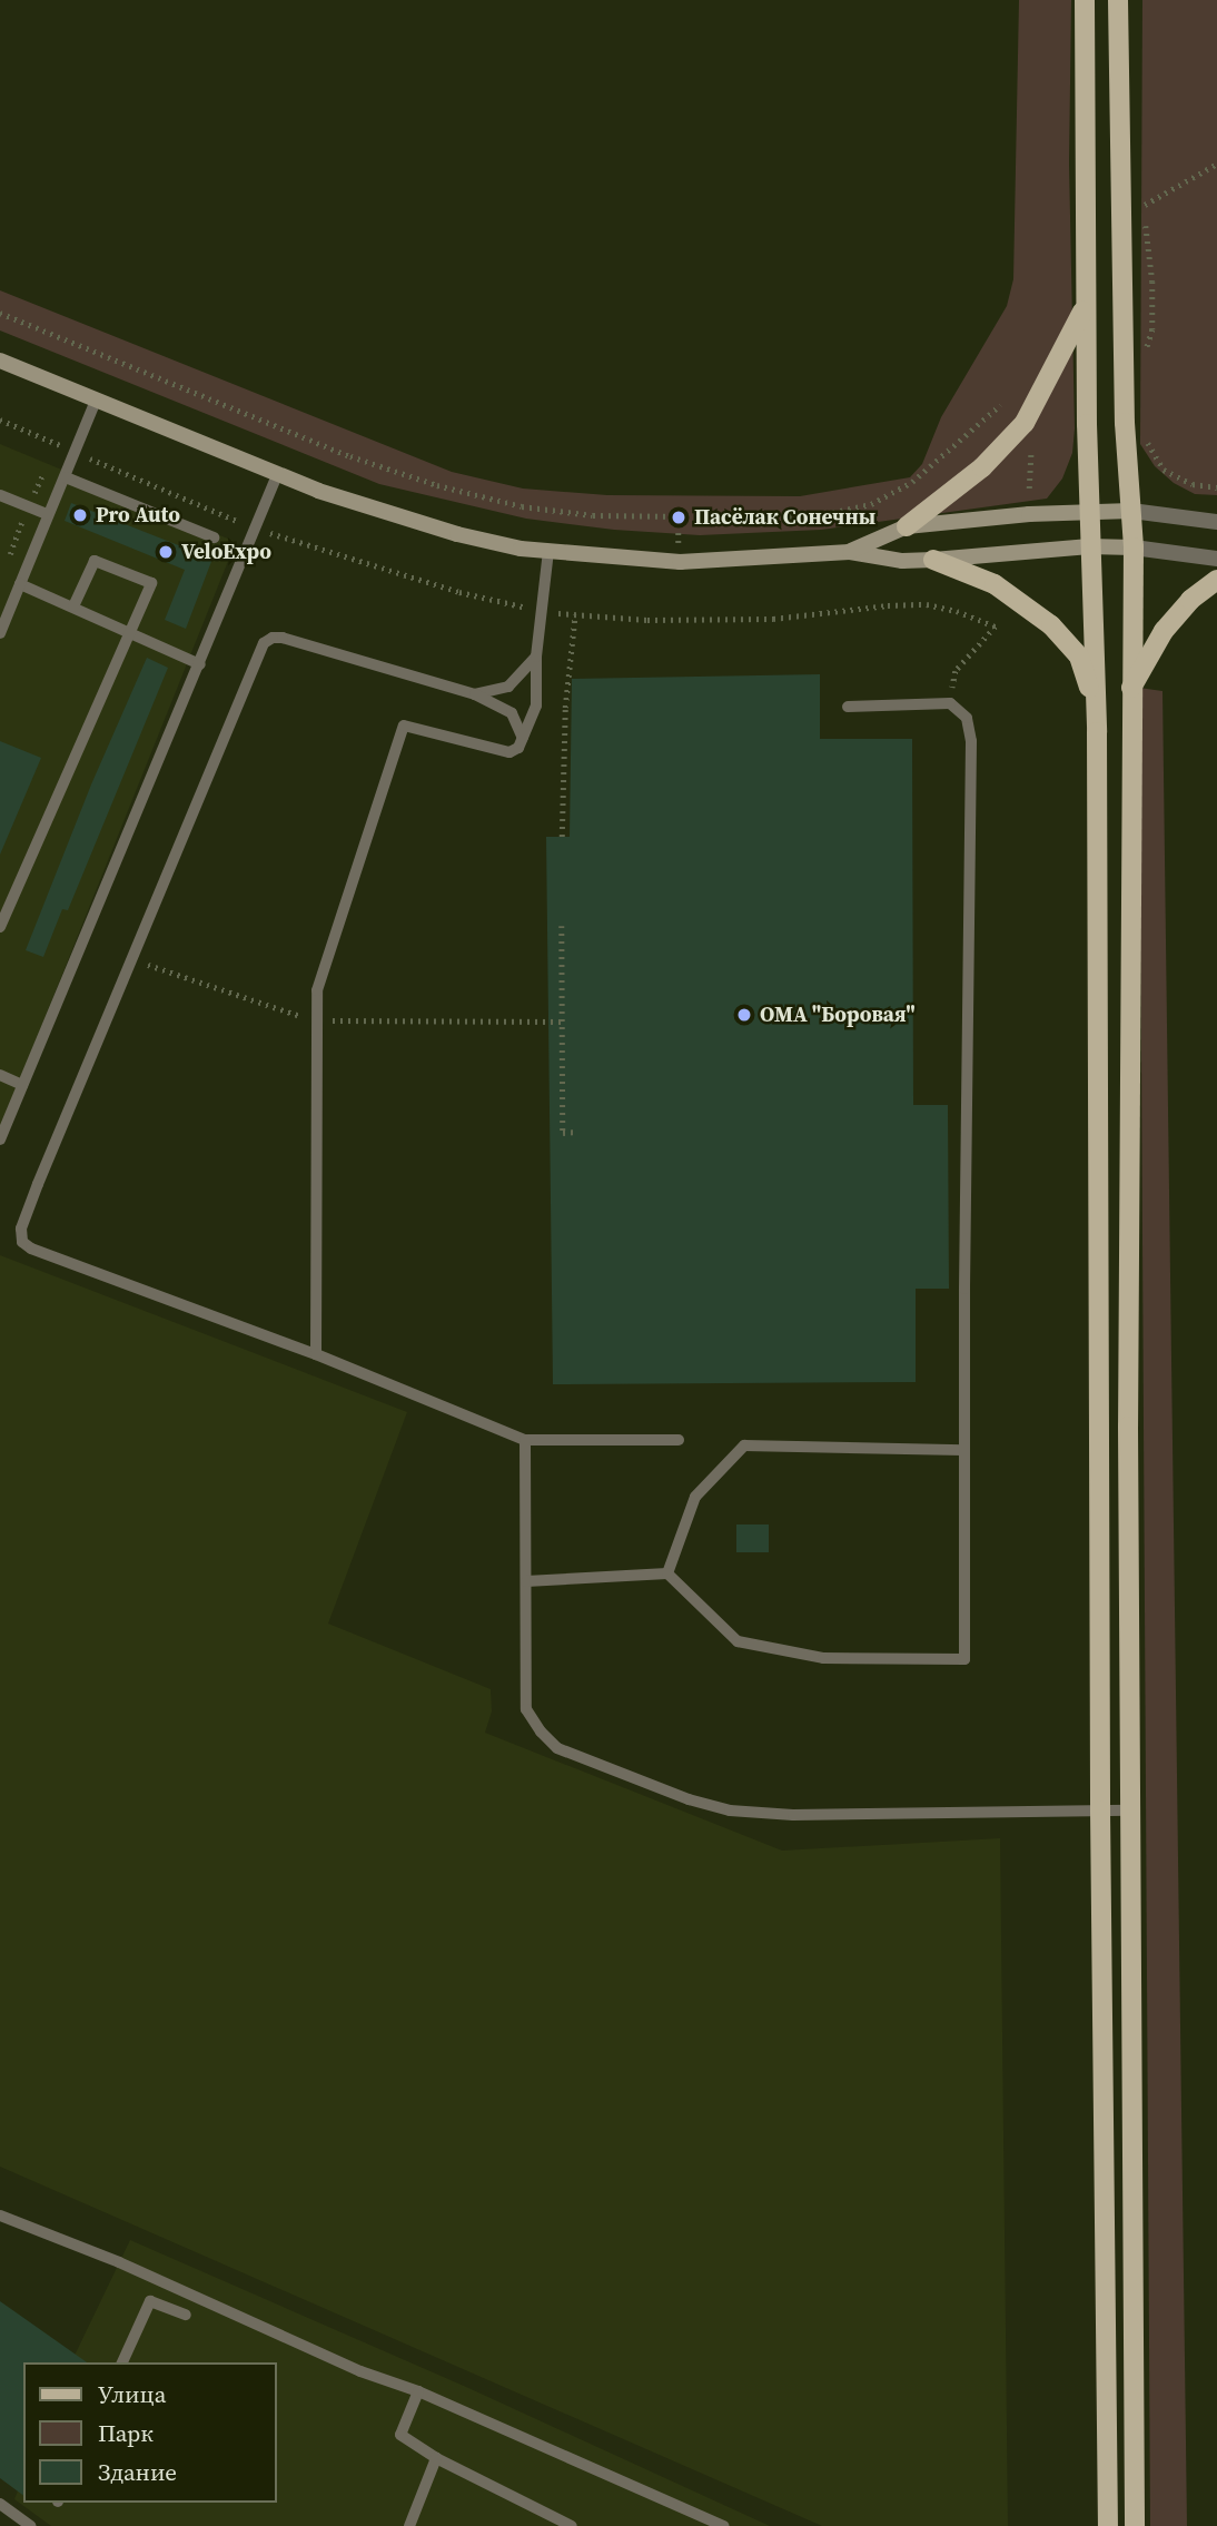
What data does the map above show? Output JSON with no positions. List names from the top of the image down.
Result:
{
  "places": [
    "Pro Auto",
    "Пасёлак Сонечны",
    "VeloExpo",
    "ОМА \"Боровая\""
  ],
  "legend": ["Улица", "Парк", "Здание"]
}
